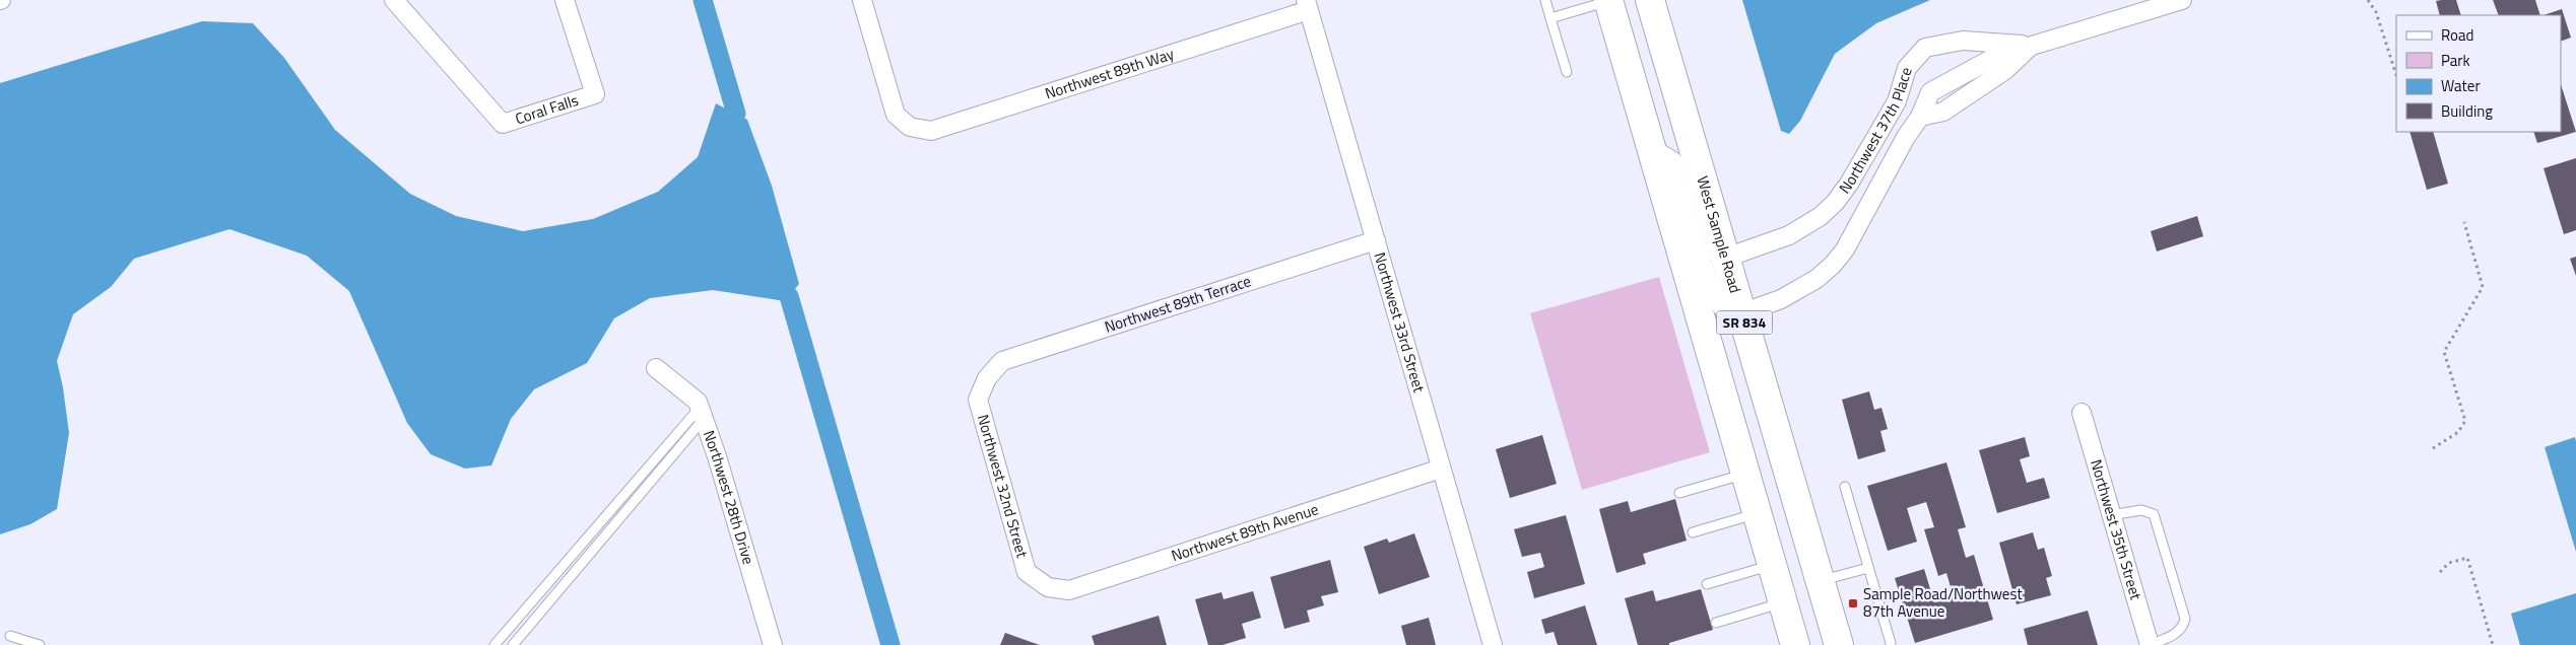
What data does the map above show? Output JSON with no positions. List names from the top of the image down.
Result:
{
  "streets": {
    "main road": ["West Sample Road", "SR 834"],
    "street": [
      "Northwest 89th Way",
      "Coral Falls",
      "Northwest 37th Place",
      "Northwest 89th Terrace",
      "Northwest 33rd Street",
      "Northwest 32nd Street",
      "Northwest 28th Drive",
      "Northwest 35th Street",
      "Northwest 89th Avenue"
    ]
  },
  "crossings": [
    ["Northwest 89th Way", "Northwest 33rd Street"],
    ["Northwest 37th Place", "West Sample Road"],
    ["Northwest 89th Terrace", "Northwest 33rd Street"],
    ["Northwest 89th Terrace", "Northwest 32nd Street"],
    ["Northwest 33rd Street", "Northwest 89th Avenue"],
    ["Northwest 32nd Street", "Northwest 89th Avenue"]
  ],
  "places": {
    "transit": ["Sample Road/Northwest 87th Avenue"]
  },
  "legend": [
    "Road",
    "Park",
    "Water",
    "Building"
  ]
}
